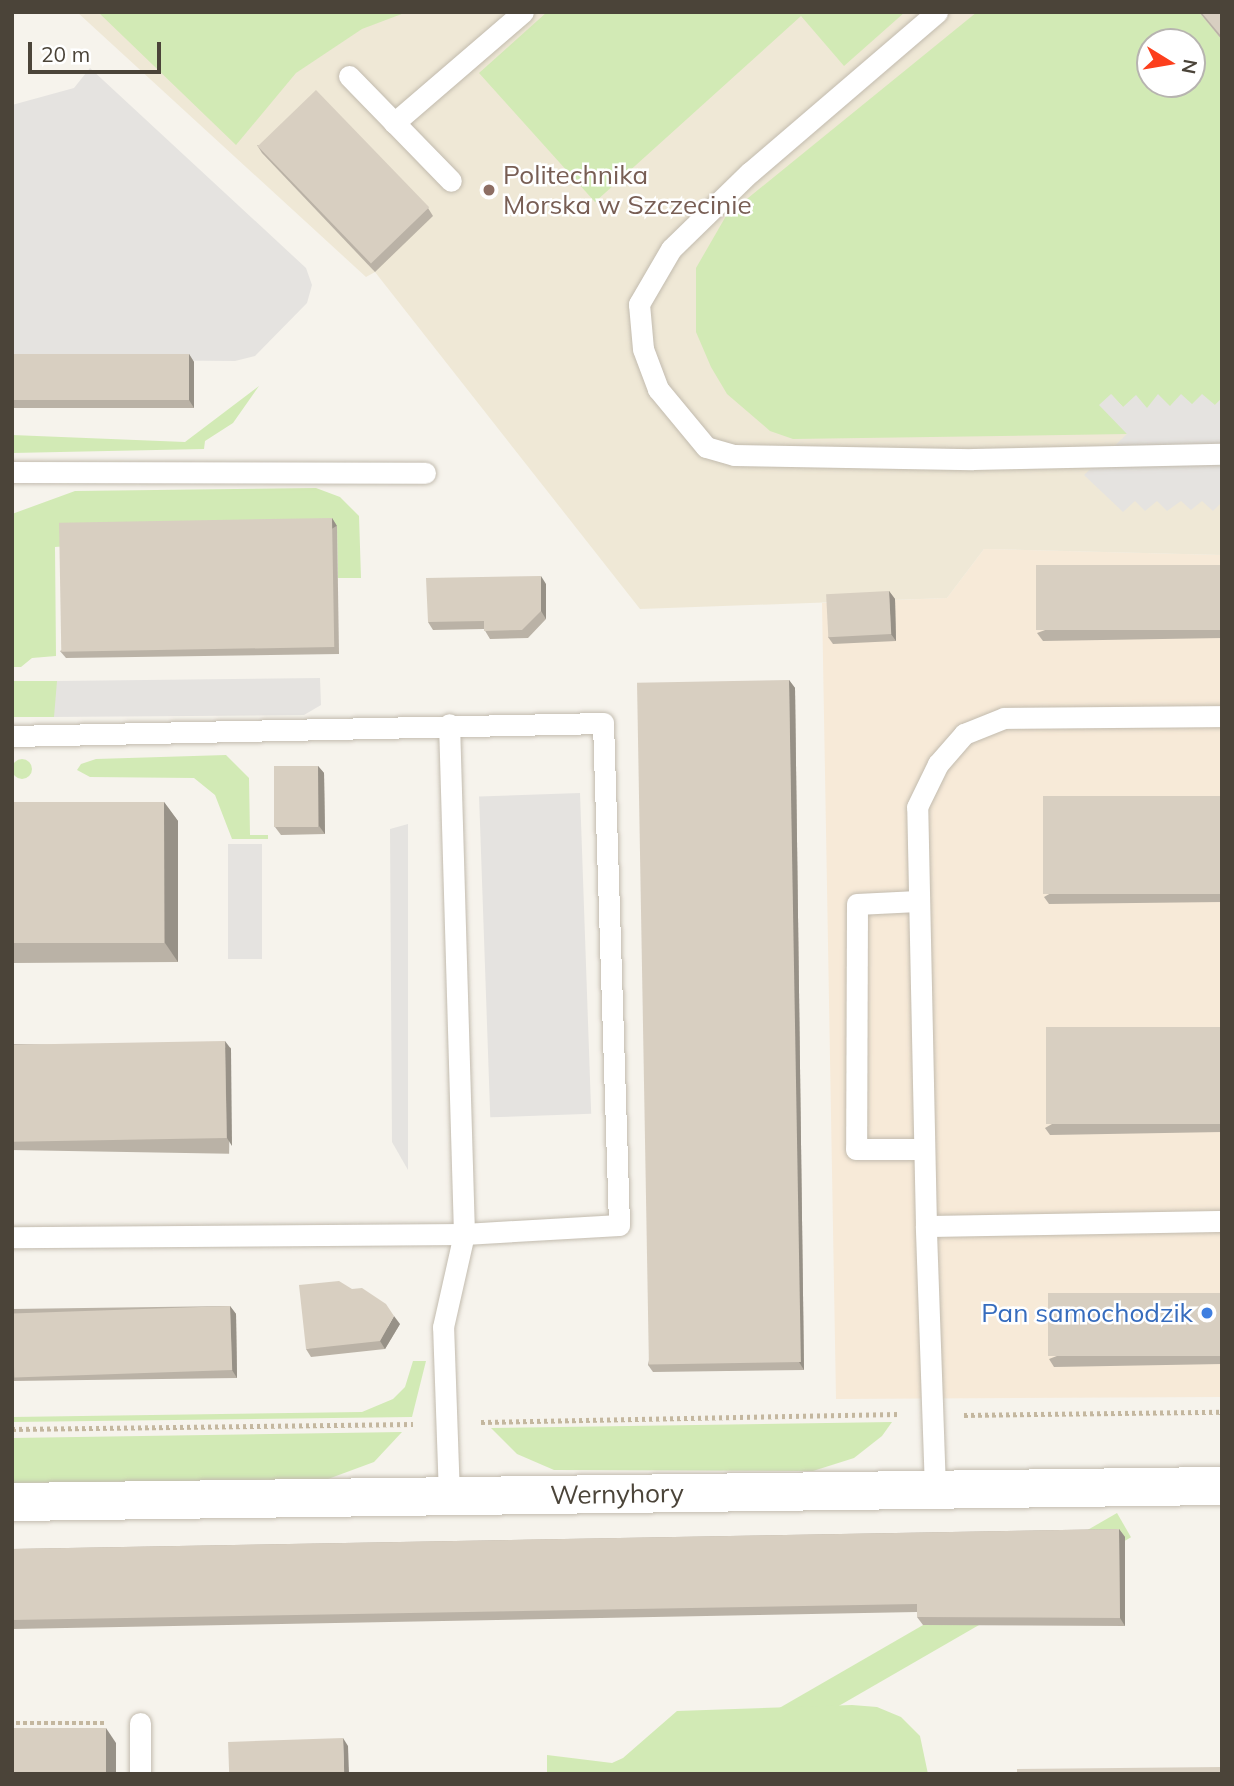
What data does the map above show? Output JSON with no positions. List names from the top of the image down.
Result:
{
  "streets": {
    "street": ["Wernyhory"]
  },
  "places": ["Politechnika Morska w Szczecinie", "Pan samochodzik"],
  "scale_bar": "20 m",
  "north": "right"
}
